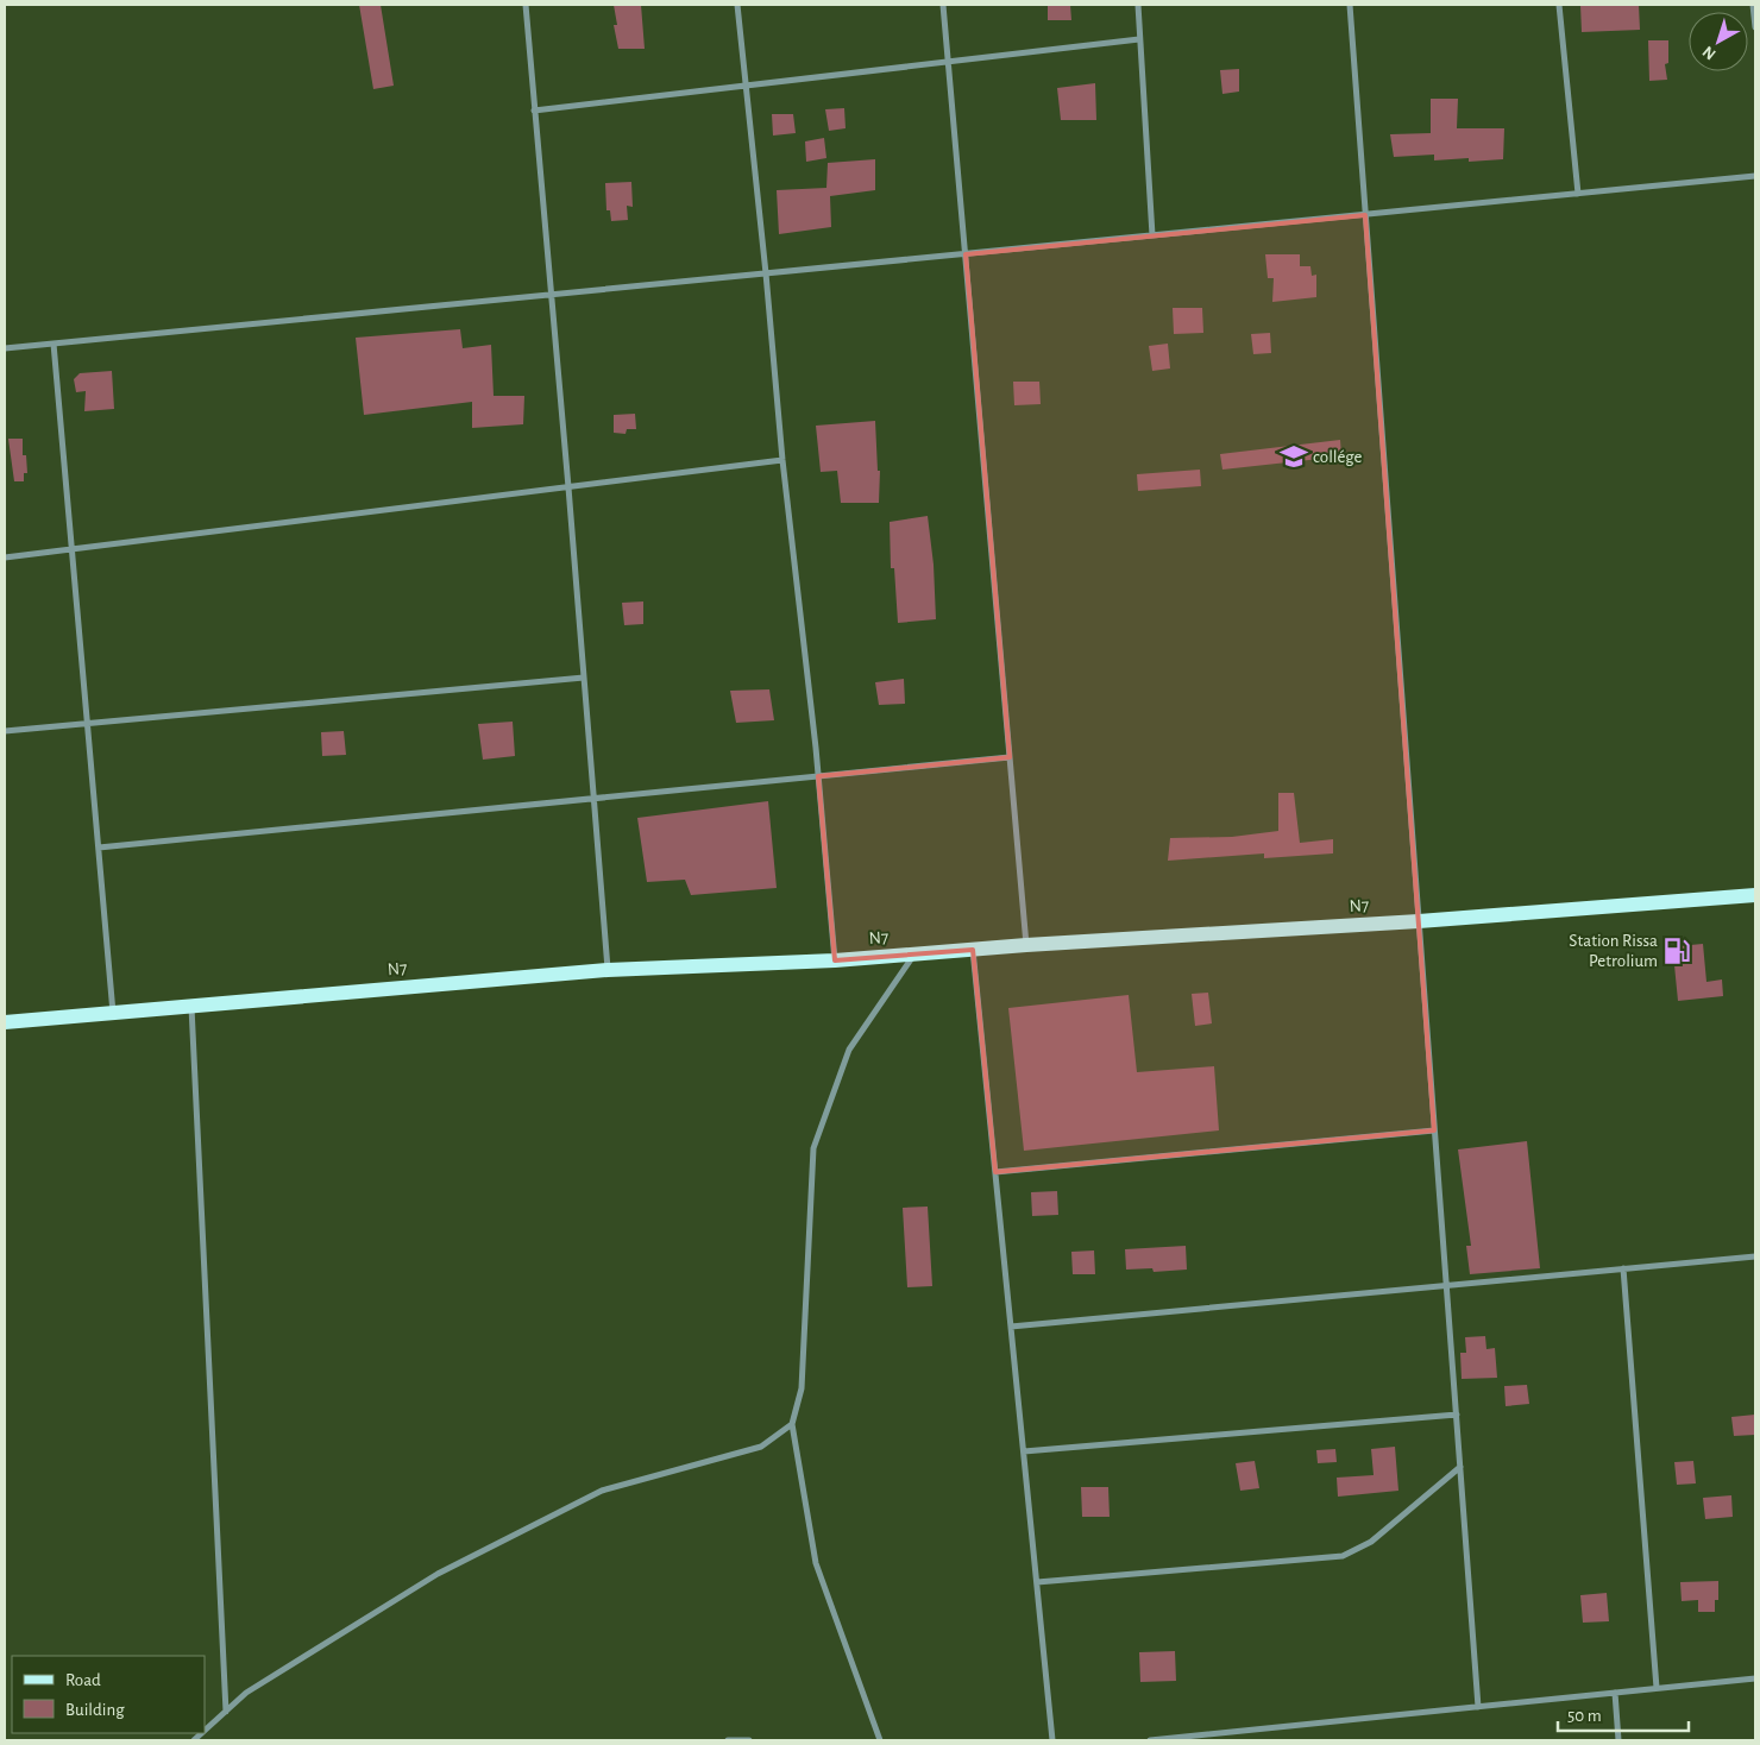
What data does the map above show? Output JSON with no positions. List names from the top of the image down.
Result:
{
  "streets": {
    "main road": ["N7"]
  },
  "places": {
    "school or university": ["collége"],
    "fuel station": ["Station Rissa Petrolium"]
  },
  "legend": ["Road", "Building"],
  "scale_bar": "50 m",
  "north": "bottom left"
}
